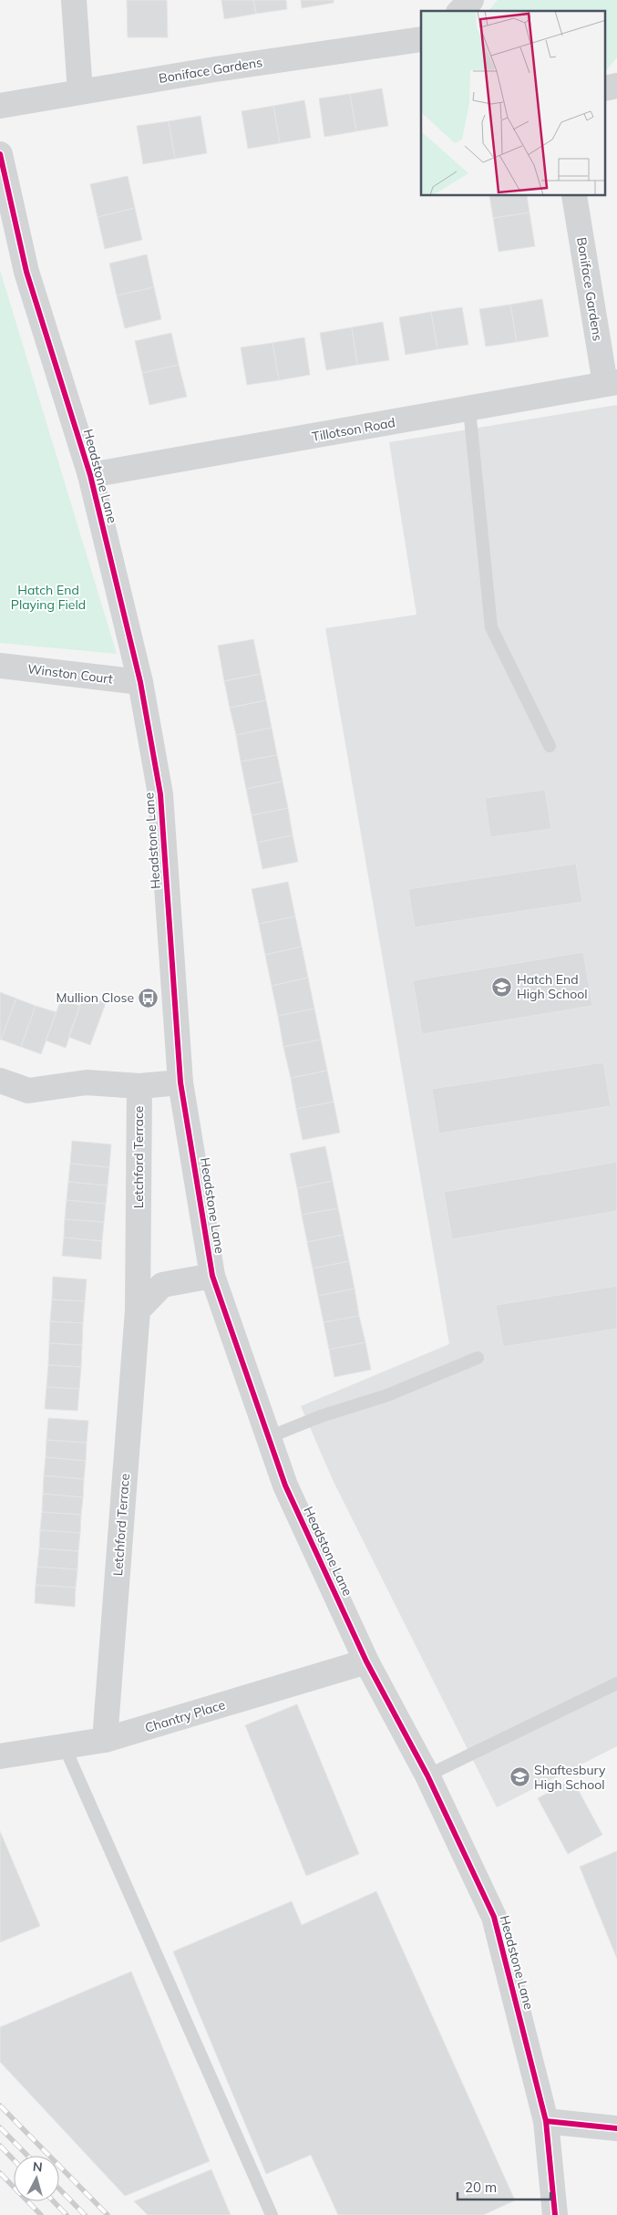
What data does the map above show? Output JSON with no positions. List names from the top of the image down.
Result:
{
  "streets": {
    "street": [
      "Boniface Gardens",
      "Tillotson Road",
      "Headstone Lane",
      "Winston Court",
      "Letchford Terrace",
      "Chantry Place"
    ]
  },
  "crossings": [
    ["Boniface Gardens", "Tillotson Road"],
    ["Tillotson Road", "Headstone Lane"],
    ["Headstone Lane", "Winston Court"],
    ["Headstone Lane", "Chantry Place"],
    ["Letchford Terrace", "Chantry Place"]
  ],
  "parks": ["Hatch End Playing Field"],
  "places": {
    "school or university": ["Hatch End High School", "Shaftesbury High School"],
    "bus stop": ["Mullion Close"]
  },
  "scale_bar": "20 m",
  "north": "top"
}
